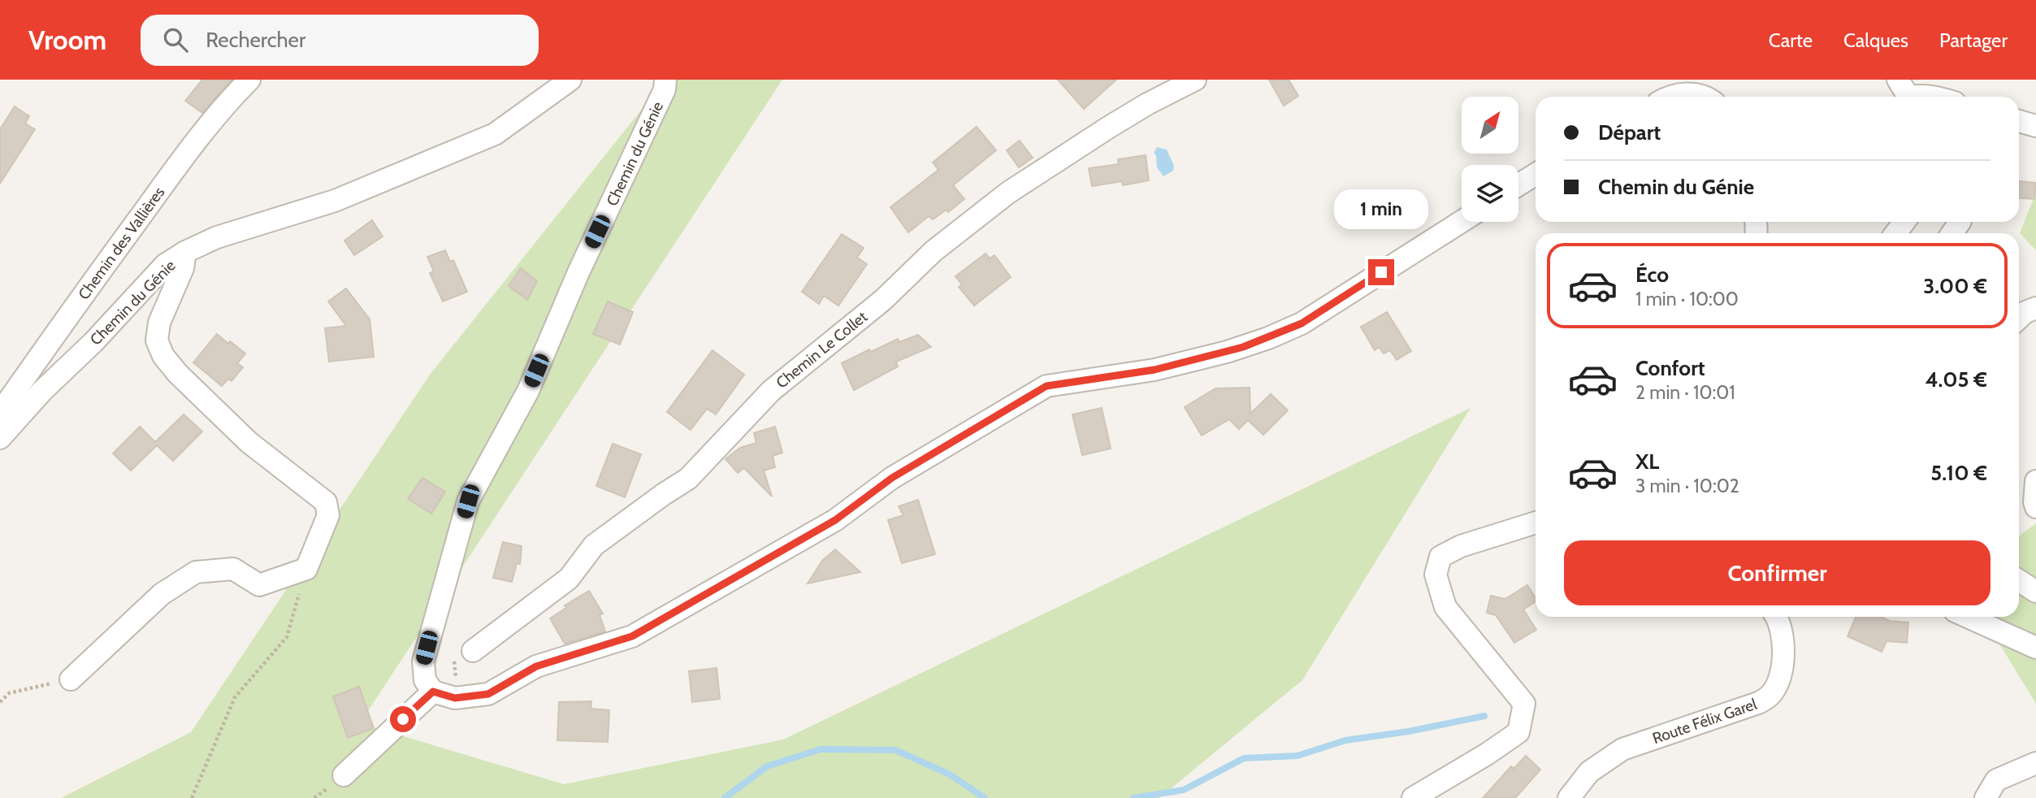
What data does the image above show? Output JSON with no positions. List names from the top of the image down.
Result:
{
  "streets": {
    "street": [
      "Chemin du Génie",
      "Chemin des Vallières",
      "Chemin Le Collet",
      "Route Félix Garel"
    ]
  },
  "north": "top right",
  "page": {
    "header": "Vroom",
    "search": "Rechercher",
    "nav": ["Carte", "Calques", "Partager"],
    "banner": ["Départ", "Chemin du Génie"],
    "bubble": "1 min",
    "list": [
      {
        "name": "Éco",
        "note": "1 min · 10:00",
        "value": "3.00 €"
      },
      {
        "name": "Confort",
        "note": "2 min · 10:01",
        "value": "4.05 €"
      },
      {
        "name": "XL",
        "note": "3 min · 10:02",
        "value": "5.10 €"
      }
    ],
    "buttons": "Confirmer"
  }
}
